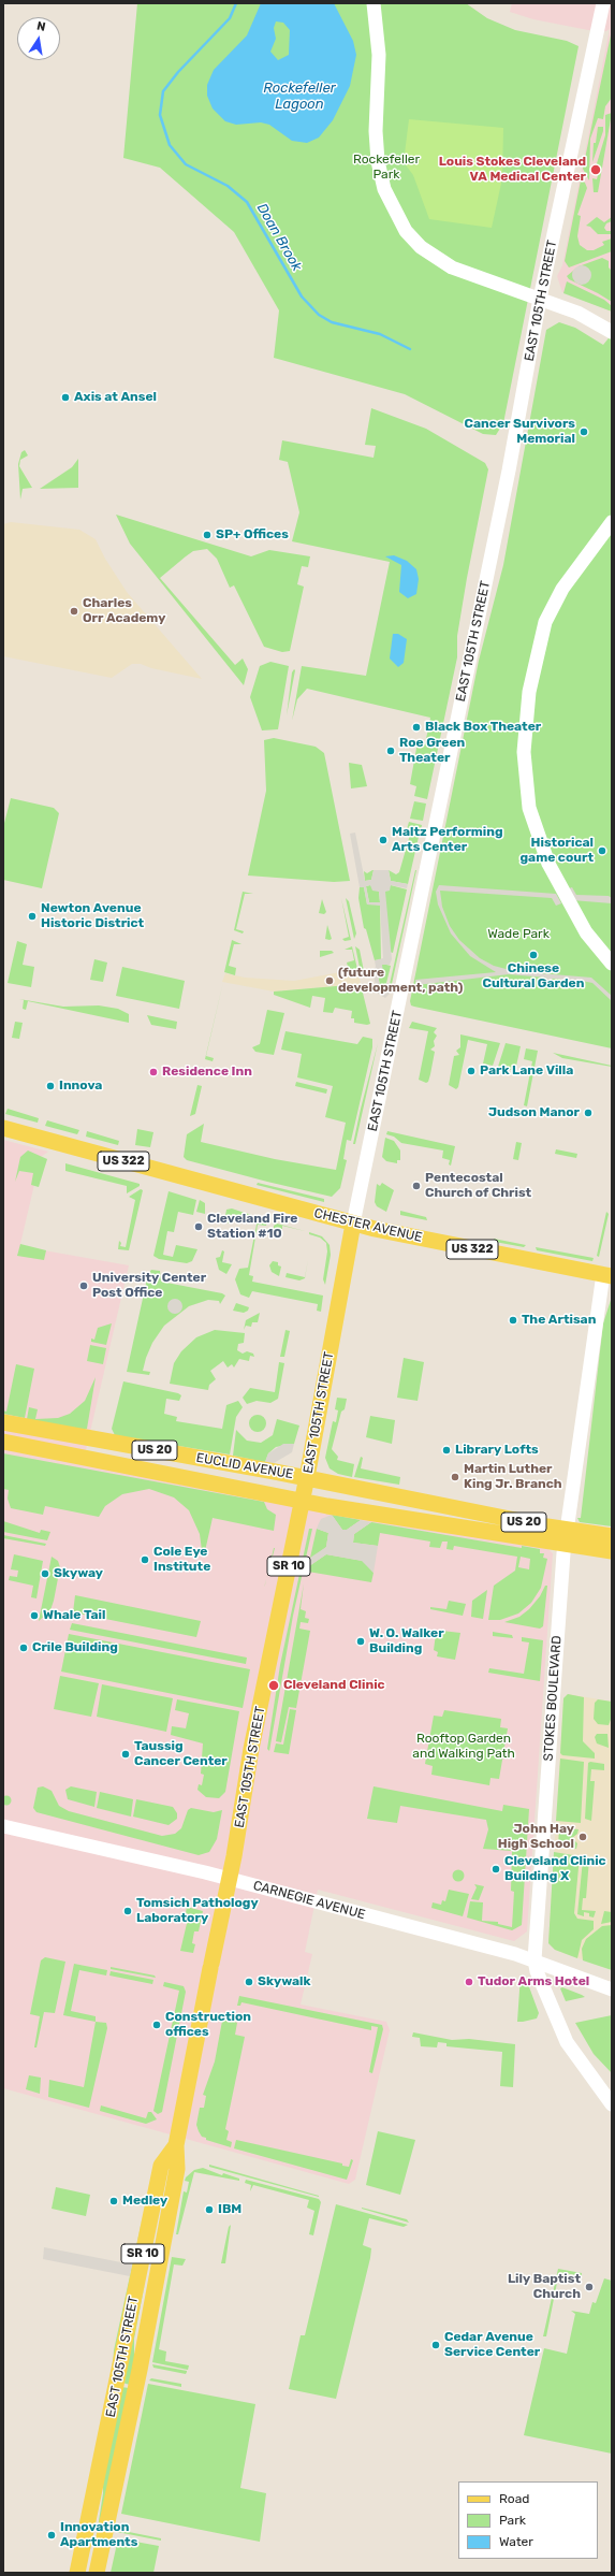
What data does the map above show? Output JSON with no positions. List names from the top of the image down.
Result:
{
  "streets": {
    "main road": [
      "EAST 105TH STREET",
      "US 322",
      "CHESTER AVENUE",
      "US 20",
      "EUCLID AVENUE",
      "SR 10",
      "STOKES BOULEVARD",
      "CARNEGIE AVENUE"
    ]
  },
  "crossings": [
    ["EAST 105TH STREET", "CHESTER AVENUE"],
    ["EAST 105TH STREET", "EUCLID AVENUE"],
    ["EAST 105TH STREET", "CARNEGIE AVENUE"],
    ["CHESTER AVENUE", "STOKES BOULEVARD"],
    ["EUCLID AVENUE", "STOKES BOULEVARD"],
    ["STOKES BOULEVARD", "CARNEGIE AVENUE"]
  ],
  "water": ["Rockefeller Lagoon", "Doan Brook"],
  "parks": ["Rockefeller Park", "Wade Park", "Rooftop Garden and Walking Path"],
  "places": [
    "Louis Stokes Cleveland VA Medical Center",
    "Axis at Ansel",
    "Cancer Survivors Memorial",
    "SP+ Offices",
    "Charles Orr Academy",
    "Black Box Theater",
    "Roe Green Theater",
    "Maltz Performing Arts Center",
    "Historical game court",
    "Newton Avenue Historic District",
    "Chinese Cultural Garden",
    "(future development, path)",
    "Park Lane Villa",
    "Residence Inn",
    "Innova",
    "Judson Manor",
    "Pentecostal Church of Christ",
    "Cleveland Fire Station #10",
    "University Center Post Office",
    "The Artisan",
    "Library Lofts",
    "Martin Luther King Jr. Branch",
    "Cole Eye Institute",
    "Skyway",
    "Whale Tail",
    "W. O. Walker Building",
    "Crile Building",
    "Cleveland Clinic",
    "Taussig Cancer Center",
    "John Hay High School",
    "Cleveland Clinic Building X",
    "Tomsich Pathology Laboratory",
    "Skywalk",
    "Tudor Arms Hotel",
    "Construction offices",
    "Medley",
    "IBM",
    "Lily Baptist Church",
    "Cedar Avenue Service Center",
    "Innovation Apartments"
  ],
  "legend": ["Road", "Park", "Water"],
  "north": "top"
}
